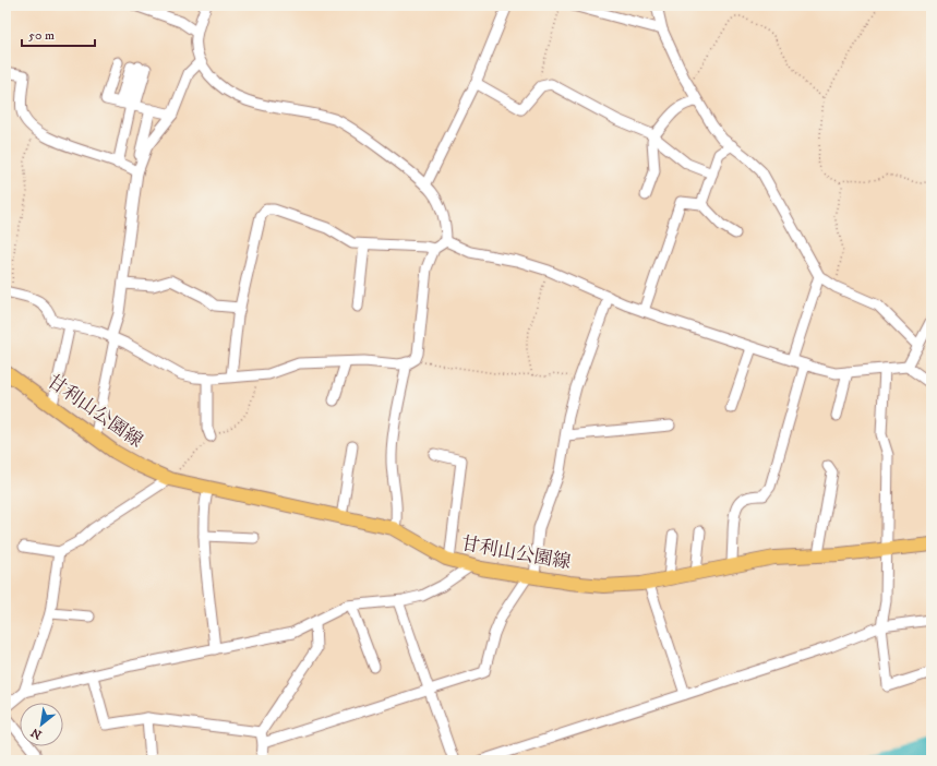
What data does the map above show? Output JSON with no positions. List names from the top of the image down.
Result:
{
  "streets": {
    "main road": ["甘利山公園線"]
  },
  "scale_bar": "50 m",
  "north": "bottom left"
}
